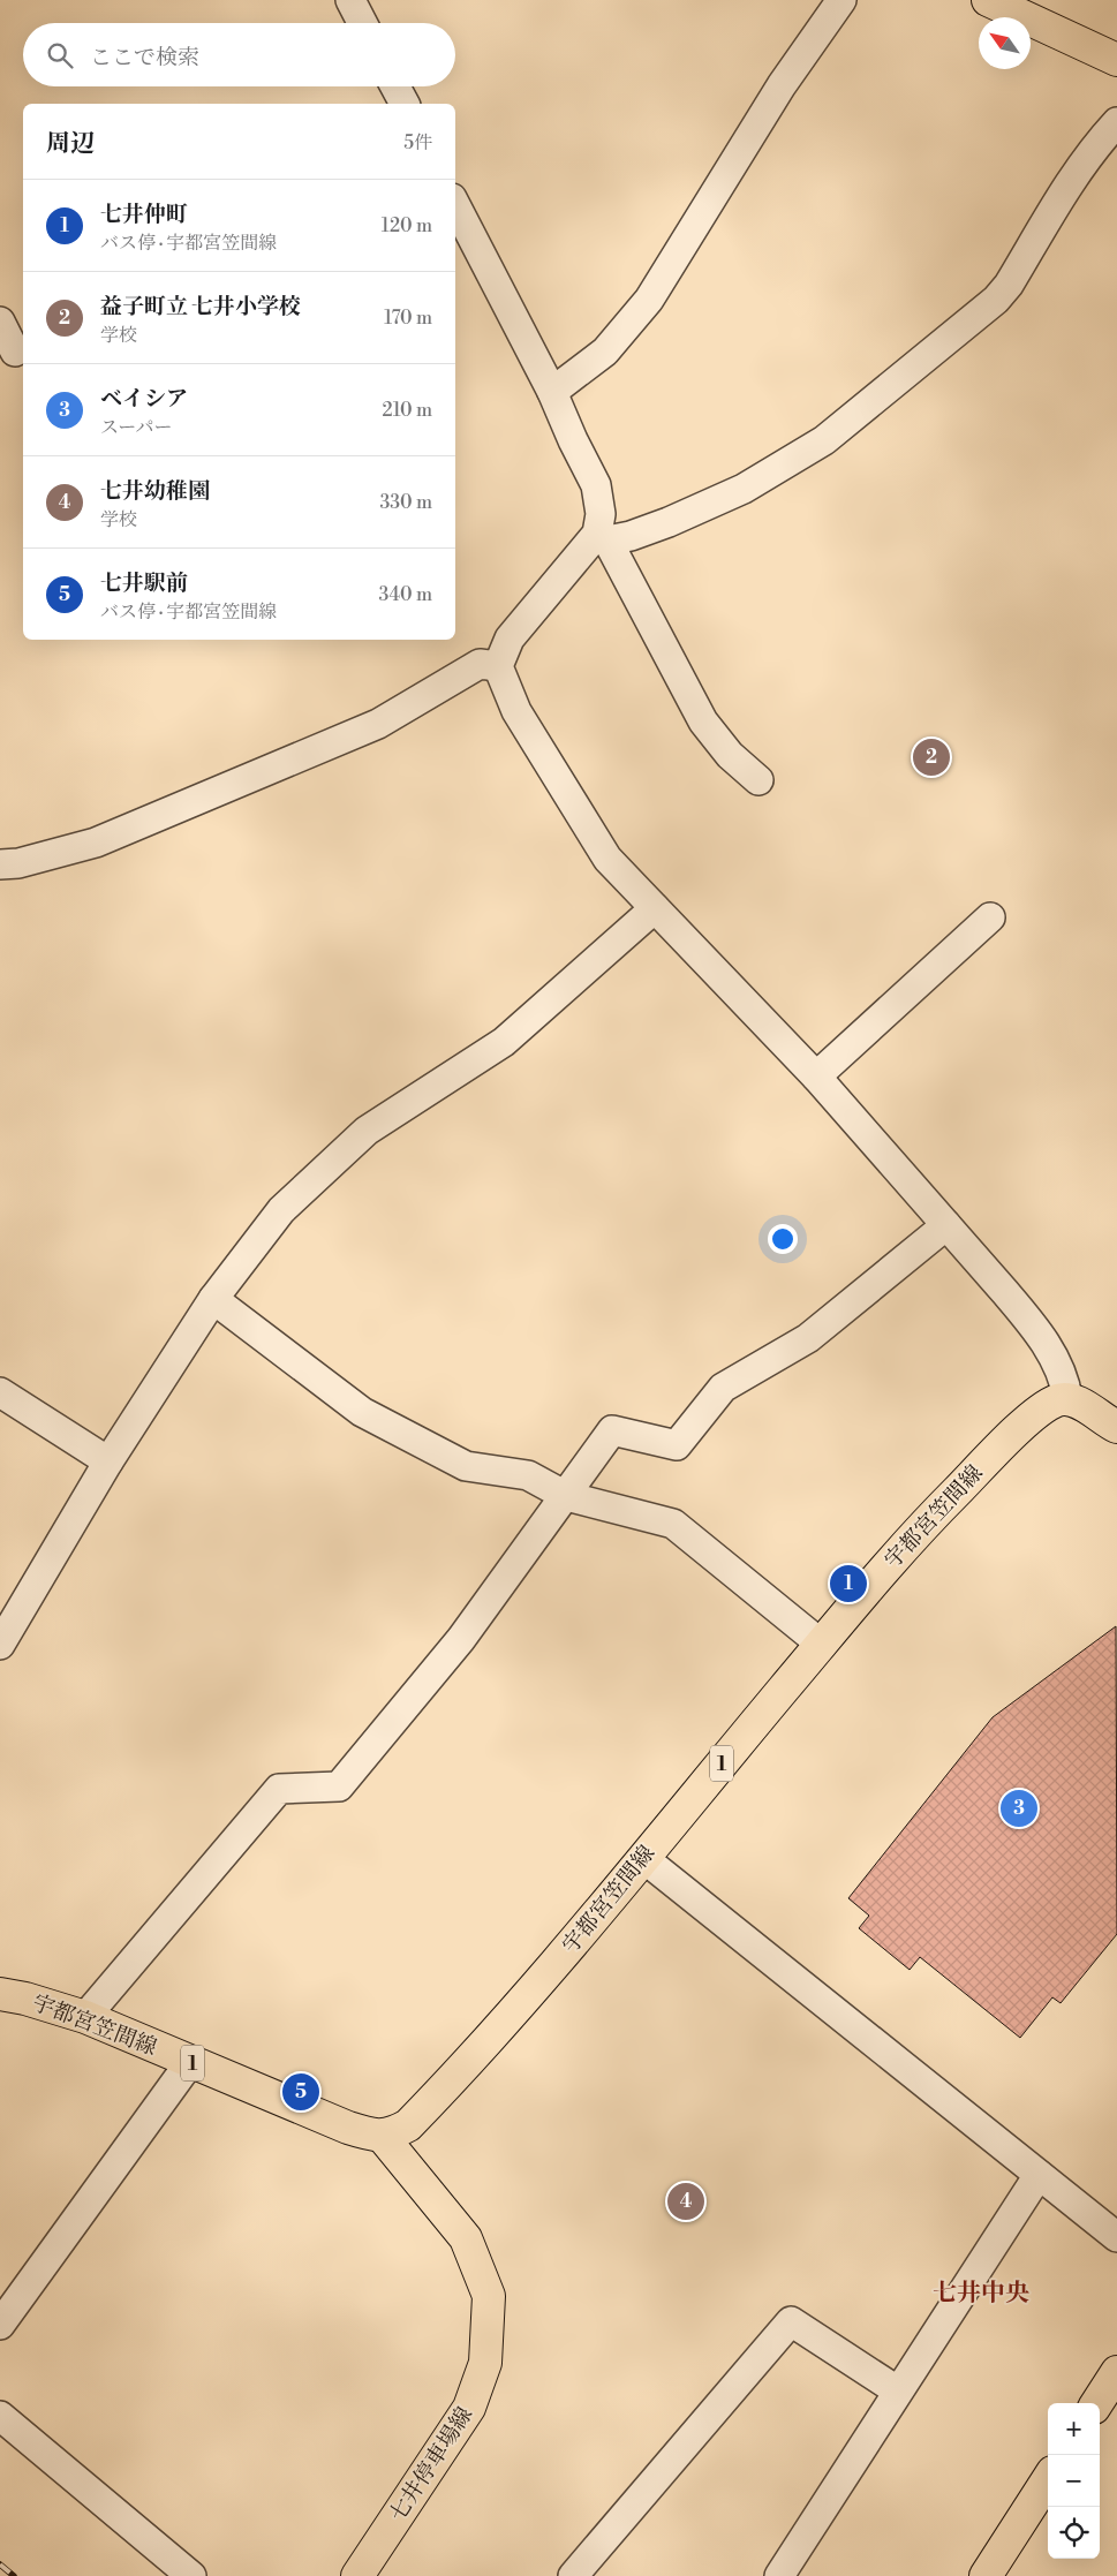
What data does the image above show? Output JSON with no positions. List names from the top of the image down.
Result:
{
  "streets": {
    "main road": ["宇都宮笠間線", "1", "七井停車場線"]
  },
  "crossings": [
    ["宇都宮笠間線", "七井停車場線"]
  ],
  "districts": ["七井中央"],
  "north": "top left",
  "page": {
    "search": "ここで検索",
    "heading": ["周辺", "5件"],
    "list": [
      {
        "mark": "1",
        "name": "七井仲町",
        "note": "バス停 · 宇都宮笠間線",
        "value": "120 m"
      },
      {
        "mark": "2",
        "name": "益子町立 七井小学校",
        "note": "学校",
        "value": "170 m"
      },
      {
        "mark": "3",
        "name": "ベイシア",
        "note": "スーパー",
        "value": "210 m"
      },
      {
        "mark": "4",
        "name": "七井幼稚園",
        "note": "学校",
        "value": "330 m"
      },
      {
        "mark": "5",
        "name": "七井駅前",
        "note": "バス停 · 宇都宮笠間線",
        "value": "340 m"
      }
    ],
    "pins": [
      "2",
      "1",
      "3",
      "5",
      "4"
    ],
    "map_buttons": ["+", "−"]
  }
}
